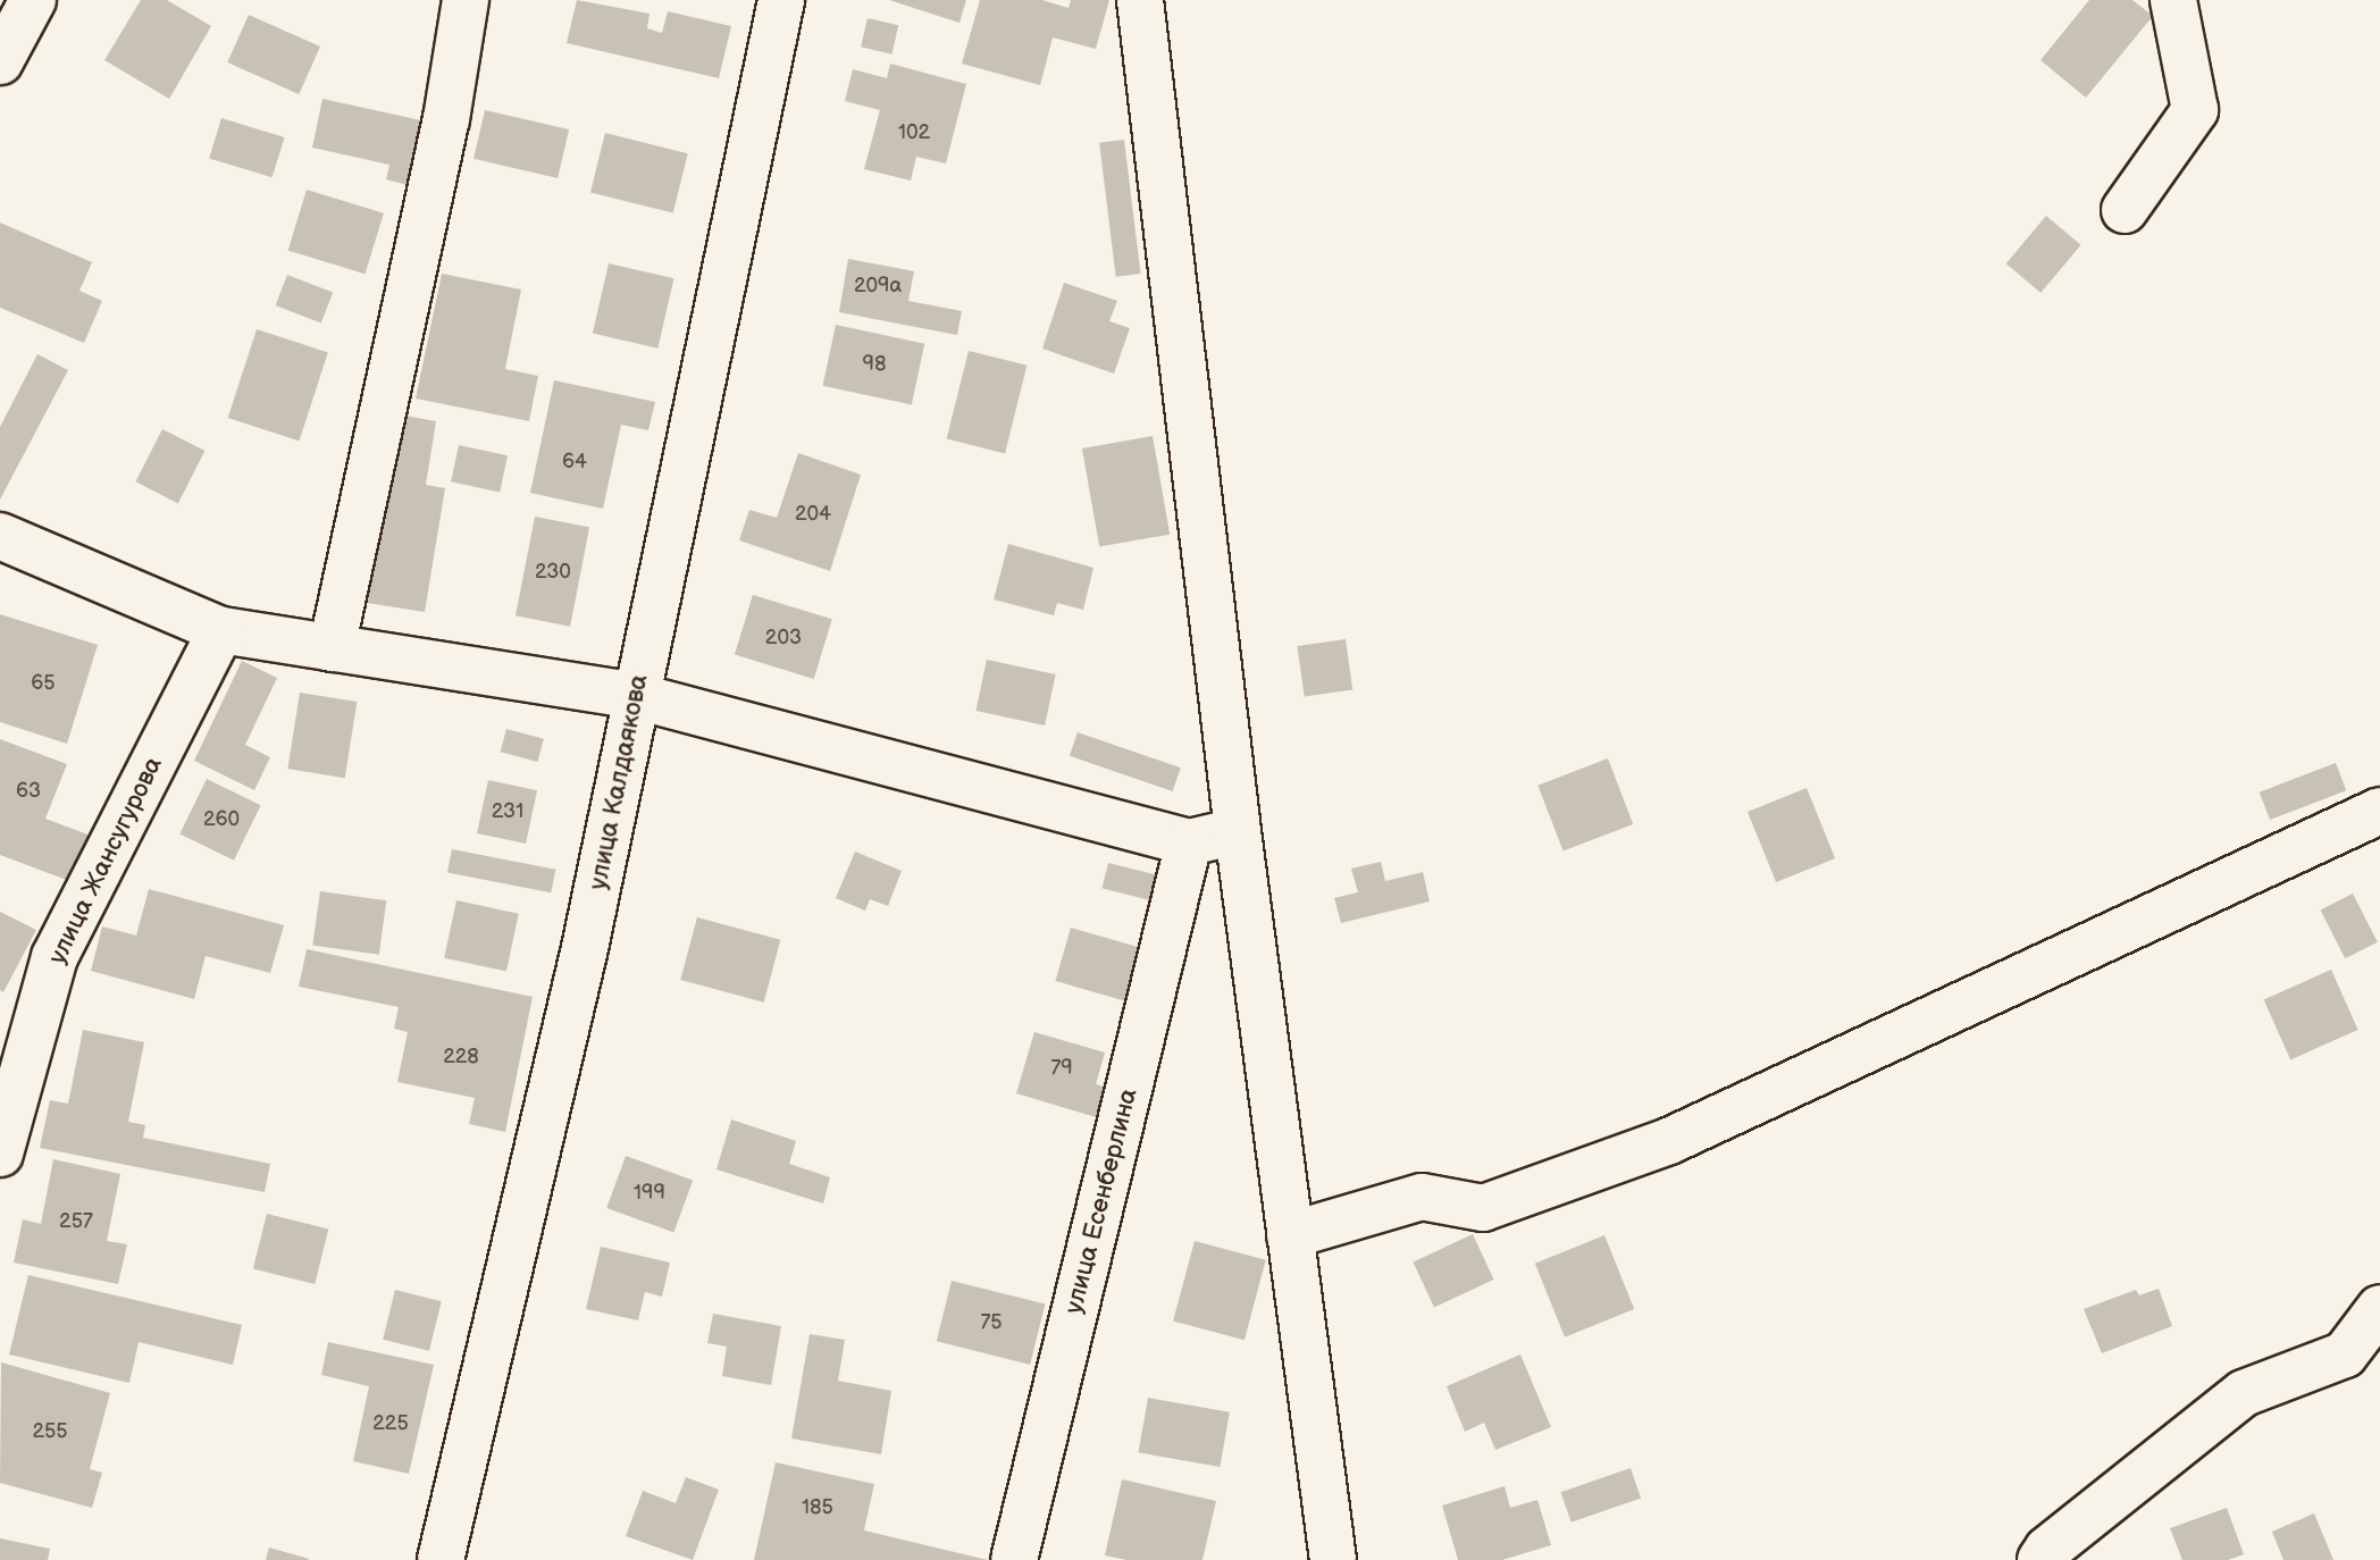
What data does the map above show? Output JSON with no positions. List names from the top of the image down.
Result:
{
  "streets": {
    "street": ["улица Калдаякова", "улица Жансугурова", "улица Есенберлина"]
  },
  "house_numbers": [
    "102",
    "209а",
    "98",
    "64",
    "204",
    "230",
    "203",
    "65",
    "63",
    "231",
    "260",
    "228",
    "79",
    "199",
    "257",
    "75",
    "225",
    "255",
    "185"
  ]
}
